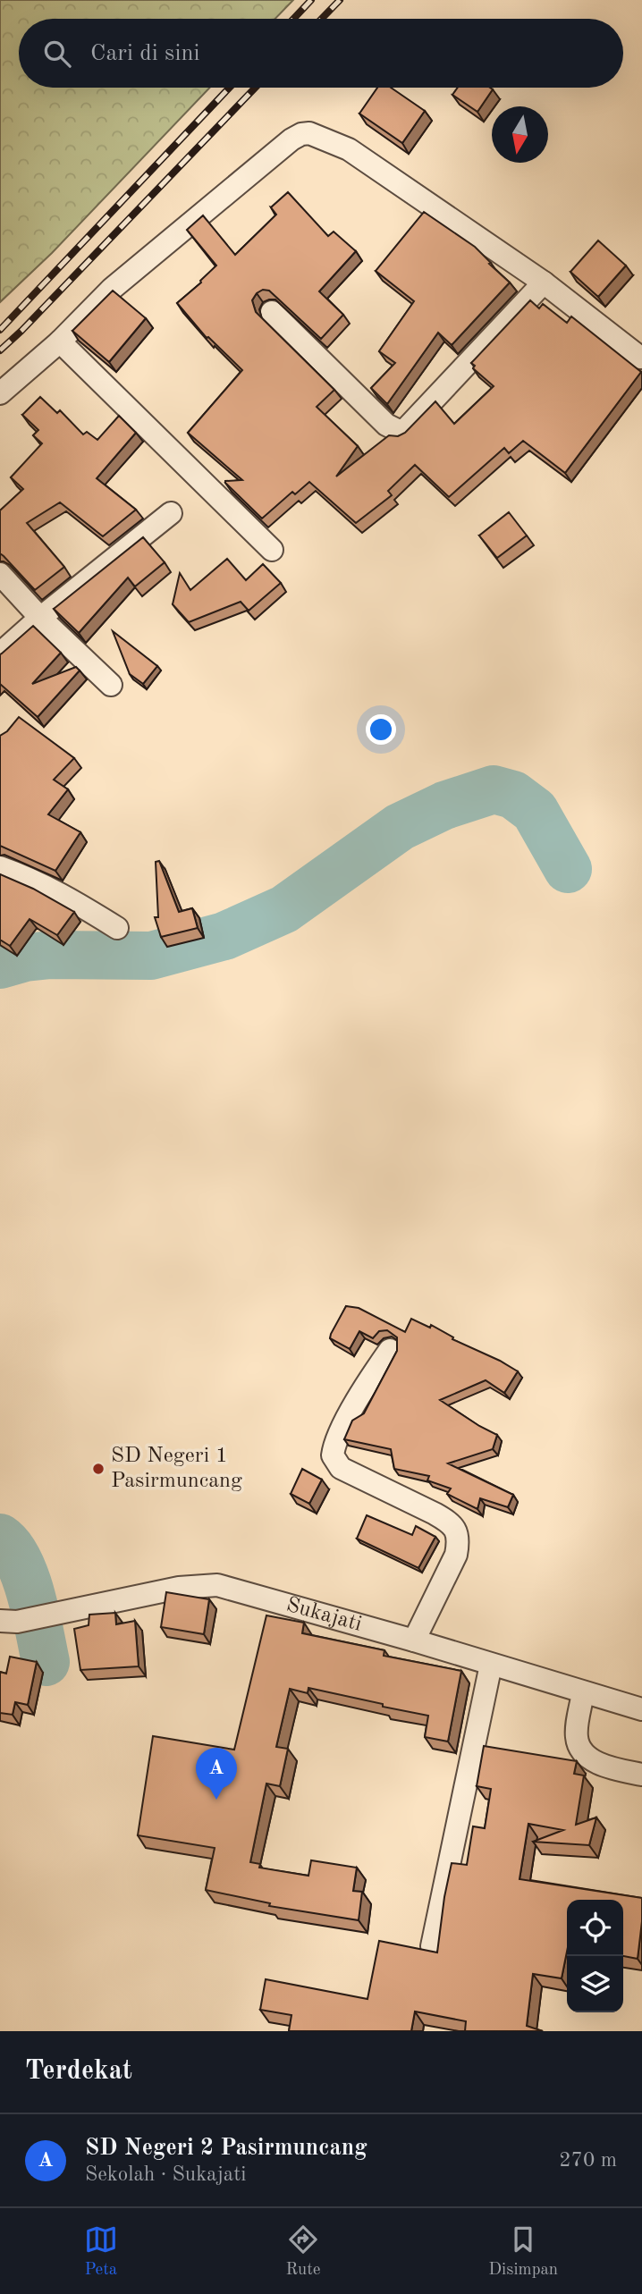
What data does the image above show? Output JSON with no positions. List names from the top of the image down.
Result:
{
  "streets": {
    "street": ["Sukajati"]
  },
  "places": ["SD Negeri 1 Pasirmuncang"],
  "north": "bottom",
  "page": {
    "search": "Cari di sini",
    "pins": "A",
    "heading": "Terdekat",
    "list": [
      {
        "mark": "A",
        "name": "SD Negeri 2 Pasirmuncang",
        "note": "Sekolah · Sukajati",
        "value": "270 m"
      }
    ],
    "nav": ["Peta", "Rute", "Disimpan"]
  }
}
